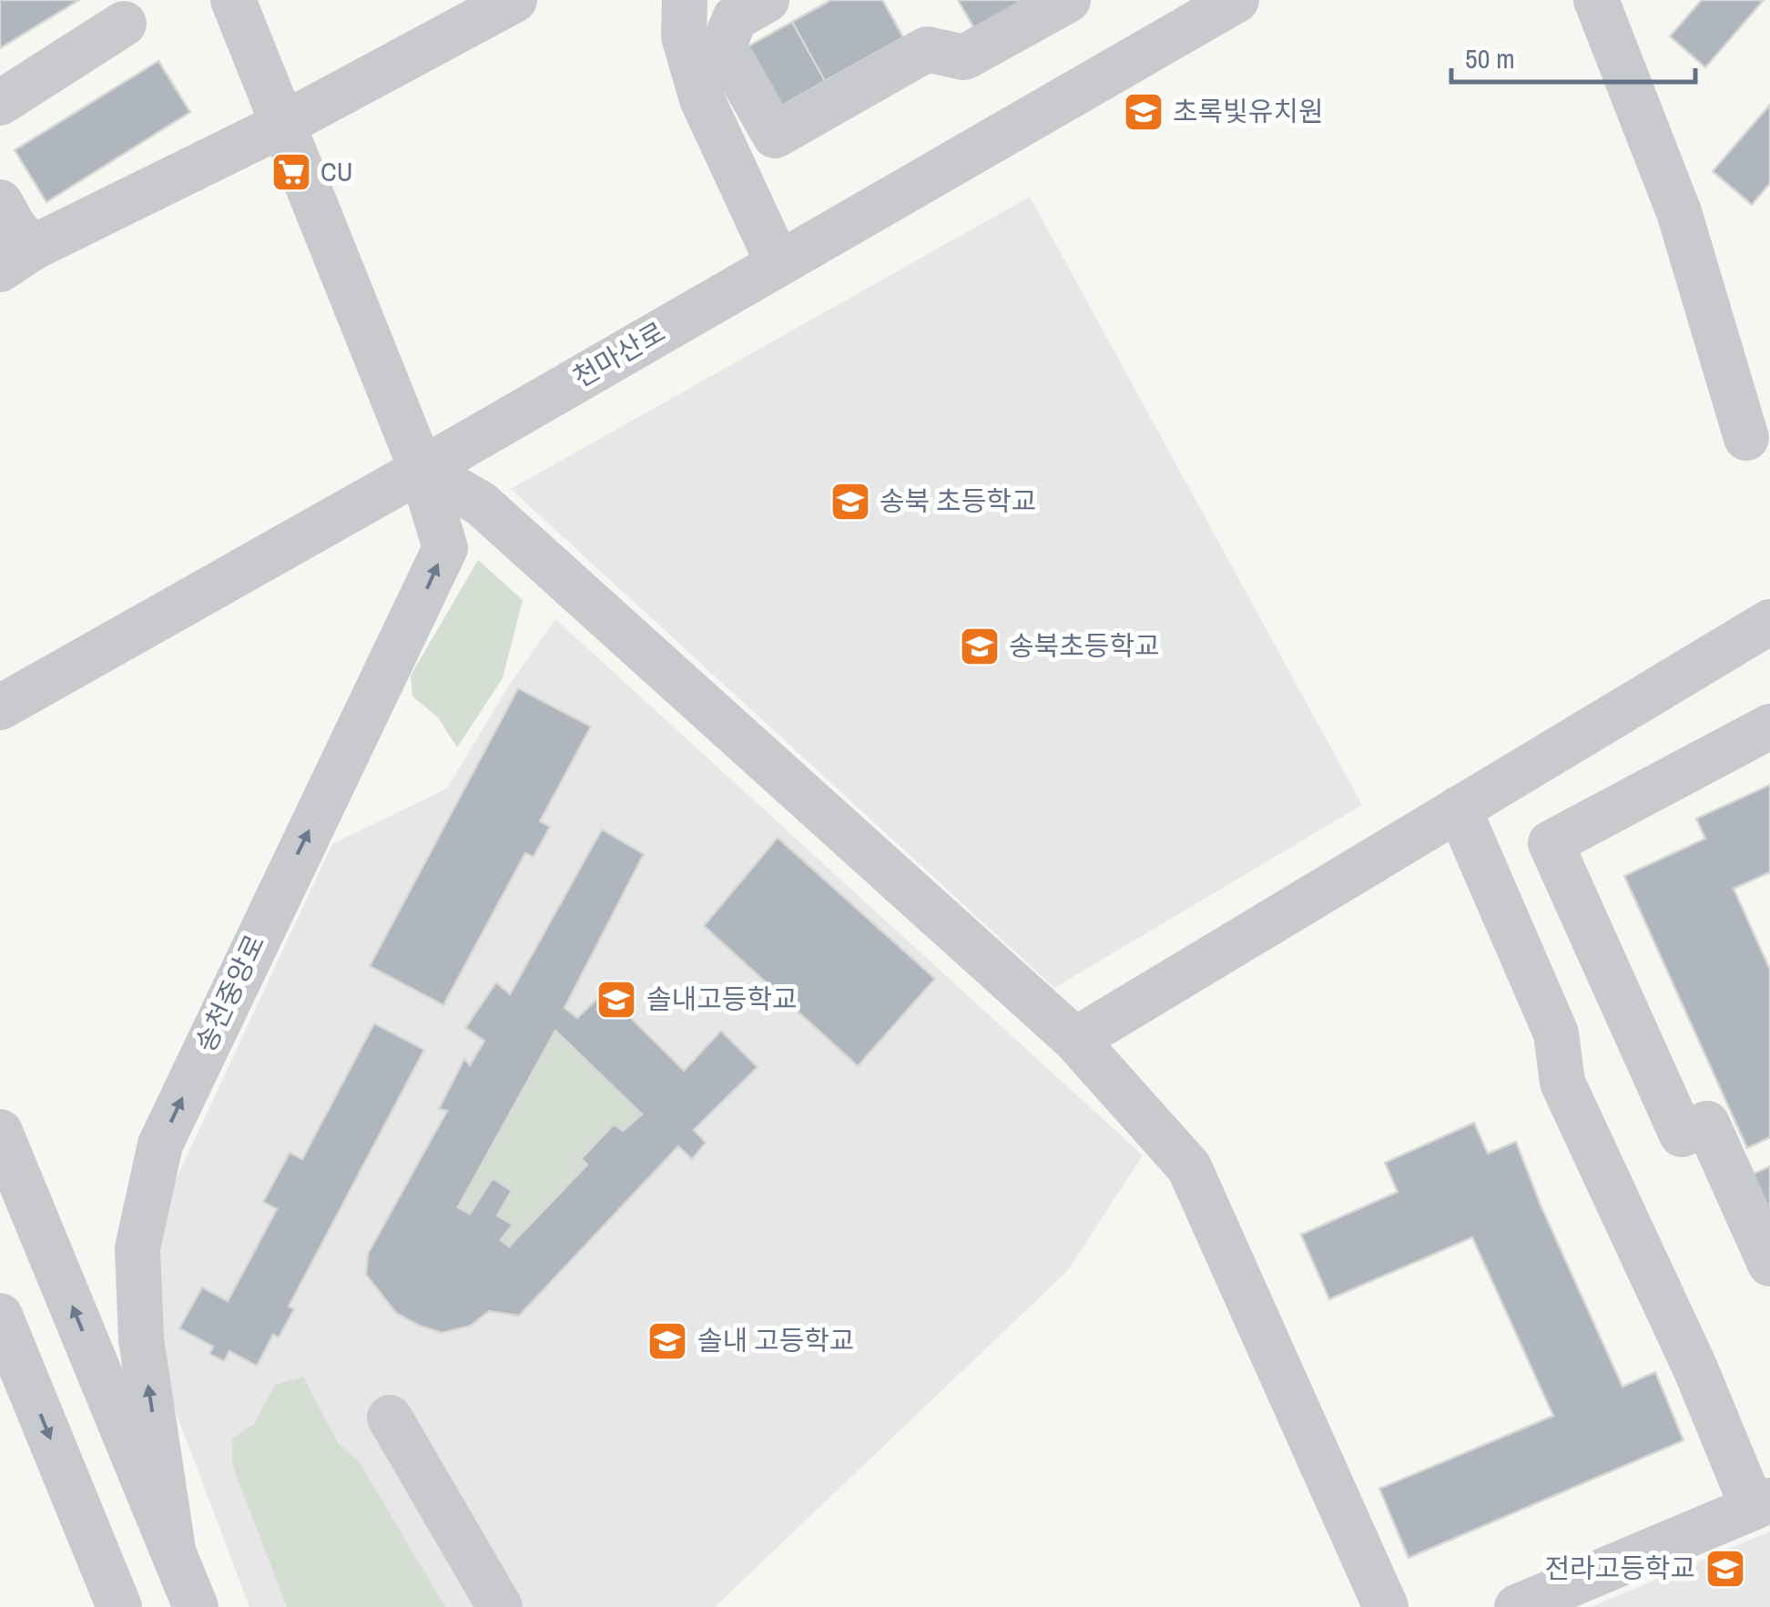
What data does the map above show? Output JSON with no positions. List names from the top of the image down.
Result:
{
  "streets": {
    "street": ["천마산로", "송천중앙로"]
  },
  "crossings": [
    ["천마산로", "송천중앙로"]
  ],
  "one_way": ["송천중앙로"],
  "places": {
    "school or university": [
      "초록빛유치원",
      "송북 초등학교",
      "송북초등학교",
      "솔내고등학교",
      "솔내 고등학교",
      "전라고등학교"
    ],
    "supermarket": ["CU"]
  },
  "scale_bar": "50 m"
}
